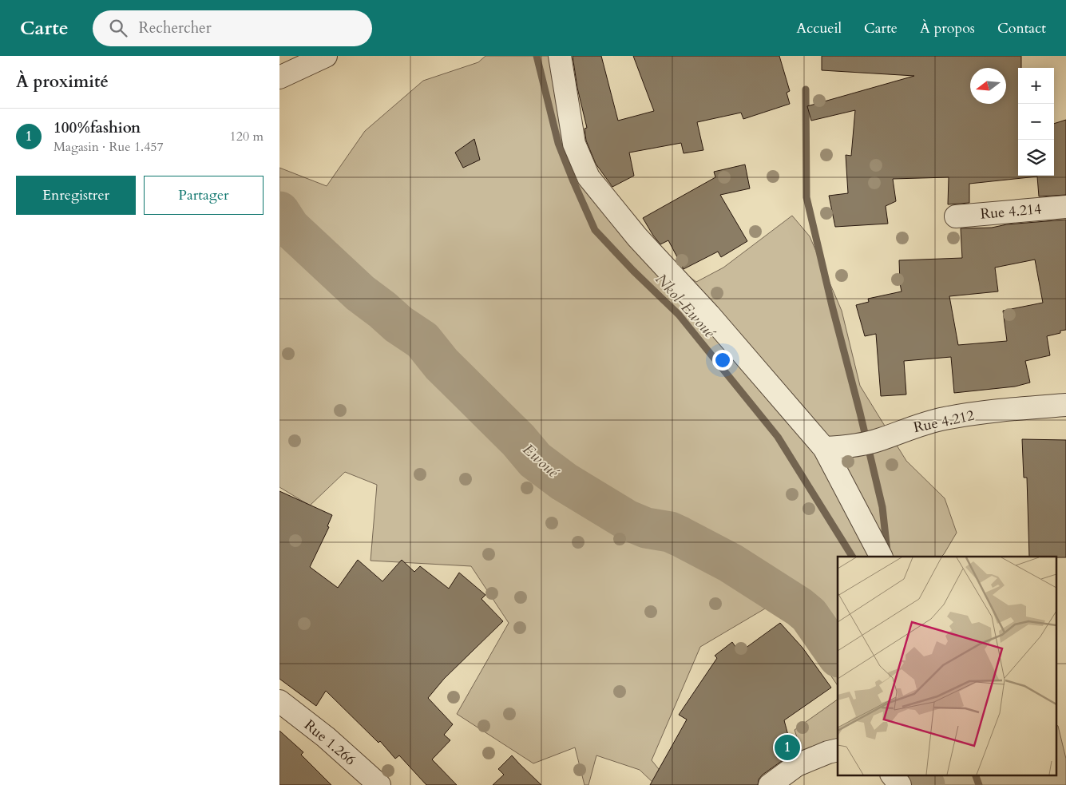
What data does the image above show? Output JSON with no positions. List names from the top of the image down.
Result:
{
  "streets": {
    "street": ["Rue 4.214", "Rue 4.212", "Rue 1.266"]
  },
  "water": ["Nkol-Ewoué", "Ewoué"],
  "north": "left",
  "page": {
    "header": "Carte",
    "search": "Rechercher",
    "nav": [
      "Accueil",
      "Carte",
      "À propos",
      "Contact"
    ],
    "heading": "À proximité",
    "map_buttons": ["+", "−"],
    "list": [
      {
        "mark": "1",
        "name": "100%fashion",
        "note": "Magasin · Rue 1.457",
        "value": "120 m"
      }
    ],
    "buttons": ["Enregistrer", "Partager"],
    "pins": "1"
  }
}
